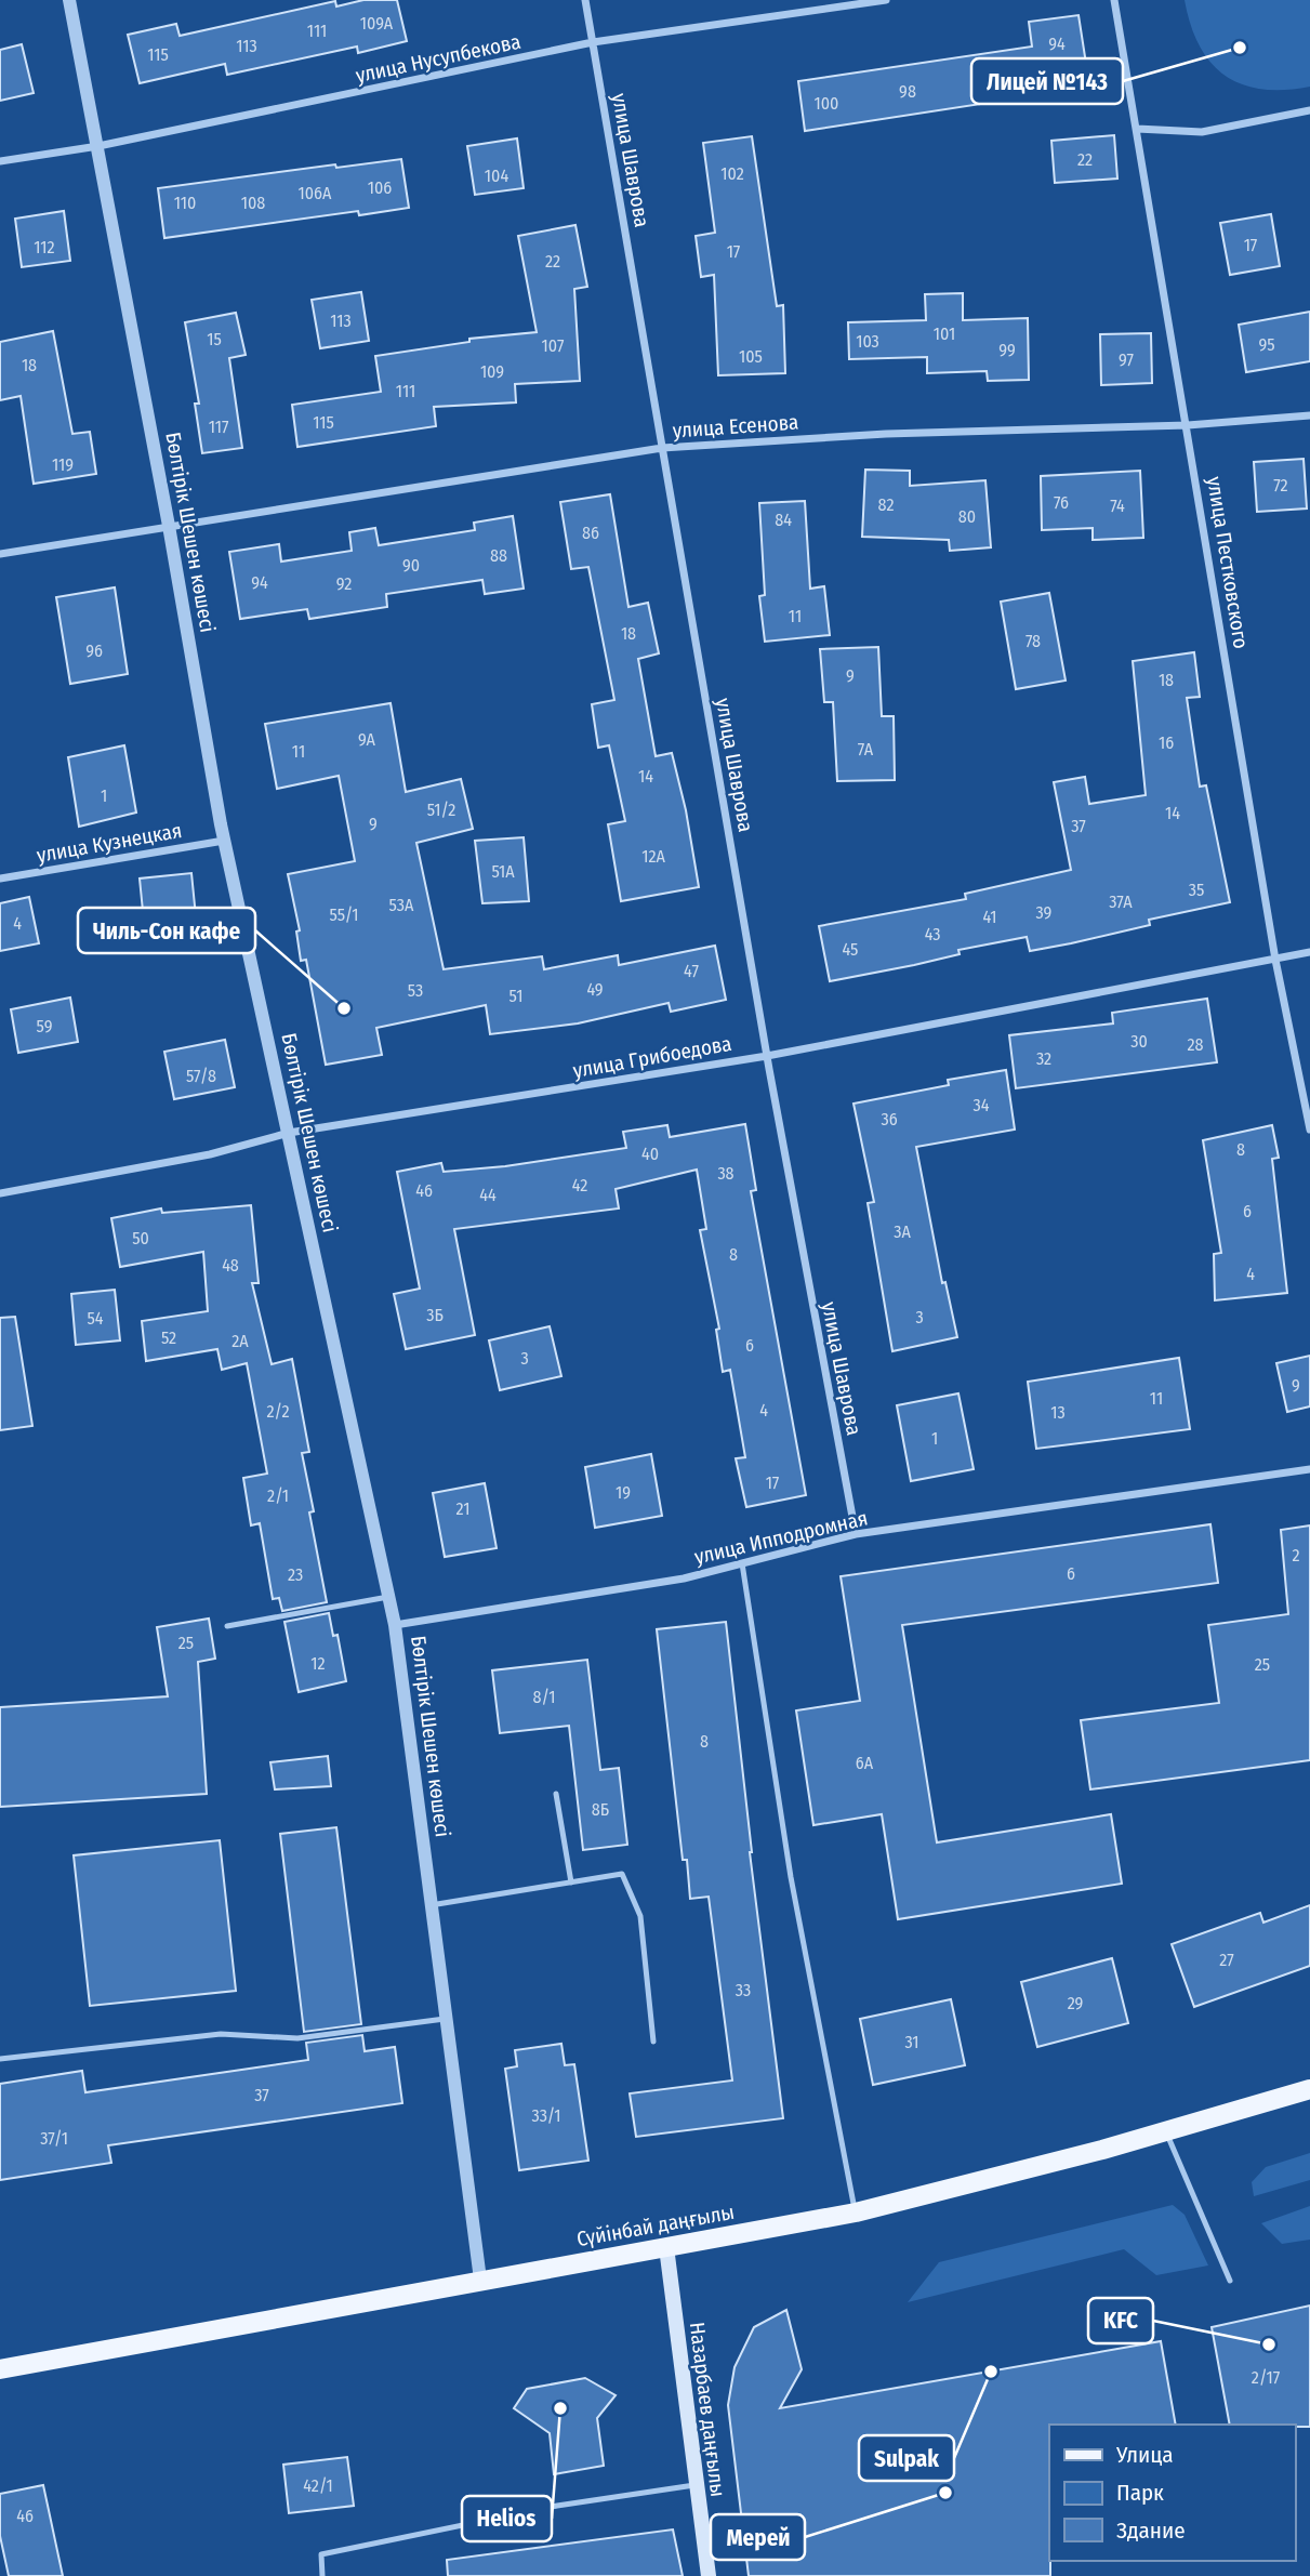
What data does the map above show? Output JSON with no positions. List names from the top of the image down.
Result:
{
  "streets": {
    "main road": ["Сүйінбай даңғылы", "Назарбаев даңғылы"],
    "street": [
      "улица Нусупбекова",
      "улица Шаврова",
      "улица Есенова",
      "Бөлтірік Шешен көшесі",
      "улица Пестковского",
      "улица Кузнецкая",
      "улица Грибоедова",
      "улица Ипподромная"
    ]
  },
  "crossings": [
    ["улица Нусупбекова", "улица Шаврова"],
    ["улица Нусупбекова", "Бөлтірік Шешен көшесі"],
    ["улица Шаврова", "улица Есенова"],
    ["улица Шаврова", "улица Грибоедова"],
    ["улица Шаврова", "улица Ипподромная"],
    ["улица Есенова", "Бөлтірік Шешен көшесі"],
    ["улица Есенова", "улица Пестковского"],
    ["Бөлтірік Шешен көшесі", "улица Кузнецкая"],
    ["Бөлтірік Шешен көшесі", "улица Грибоедова"],
    ["Бөлтірік Шешен көшесі", "улица Ипподромная"],
    ["Бөлтірік Шешен көшесі", "Сүйінбай даңғылы"],
    ["улица Пестковского", "улица Грибоедова"],
    ["Сүйінбай даңғылы", "Назарбаев даңғылы"]
  ],
  "places": [
    "Лицей №143",
    "Чиль-Сон кафе",
    "KFC",
    "Sulpak",
    "Helios",
    "Мерей"
  ],
  "house_numbers": [
    "109А",
    "111",
    "94",
    "113",
    "115",
    "98",
    "100",
    "22",
    "102",
    "104",
    "106",
    "106А",
    "110",
    "108",
    "17",
    "112",
    "17",
    "22",
    "113",
    "101",
    "15",
    "103",
    "95",
    "107",
    "99",
    "105",
    "97",
    "18",
    "109",
    "111",
    "115",
    "117",
    "119",
    "72",
    "76",
    "82",
    "74",
    "80",
    "84",
    "86",
    "88",
    "90",
    "94",
    "92",
    "11",
    "18",
    "78",
    "96",
    "9",
    "18",
    "9А",
    "16",
    "7А",
    "11",
    "14",
    "1",
    "51/2",
    "14",
    "9",
    "37",
    "12А",
    "51А",
    "35",
    "37А",
    "53А",
    "39",
    "55/1",
    "41",
    "4",
    "43",
    "45",
    "47",
    "49",
    "53",
    "51",
    "59",
    "30",
    "28",
    "32",
    "57/8",
    "34",
    "36",
    "8",
    "40",
    "38",
    "42",
    "46",
    "44",
    "6",
    "3А",
    "50",
    "8",
    "48",
    "4",
    "3Б",
    "3",
    "54",
    "52",
    "2А",
    "6",
    "3",
    "9",
    "11",
    "4",
    "2/2",
    "13",
    "1",
    "17",
    "19",
    "2/1",
    "21",
    "2",
    "6",
    "23",
    "25",
    "12",
    "25",
    "8/1",
    "8",
    "6А",
    "8Б",
    "27",
    "33",
    "29",
    "31",
    "37",
    "33/1",
    "37/1",
    "2/17",
    "42/1",
    "46"
  ],
  "legend": ["Улица", "Парк", "Здание"]
}
